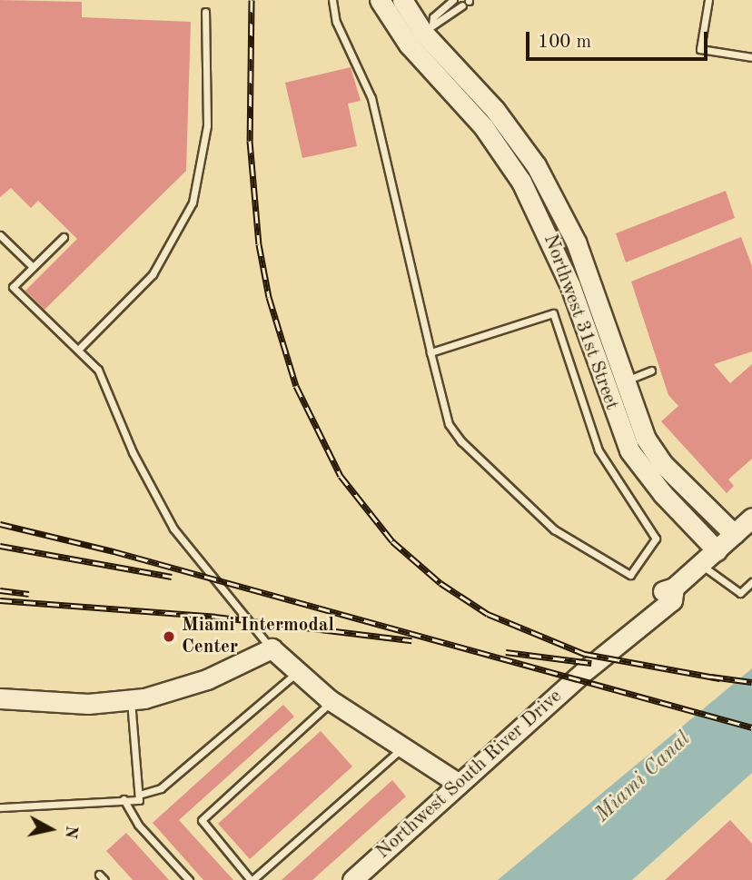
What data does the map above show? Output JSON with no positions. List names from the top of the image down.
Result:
{
  "streets": {
    "street": ["Northwest 31st Street", "Northwest South River Drive"]
  },
  "crossings": [
    ["Northwest 31st Street", "Northwest South River Drive"]
  ],
  "water": ["Miami Canal"],
  "places": ["Miami Intermodal Center"],
  "scale_bar": "100 m",
  "north": "right"
}
